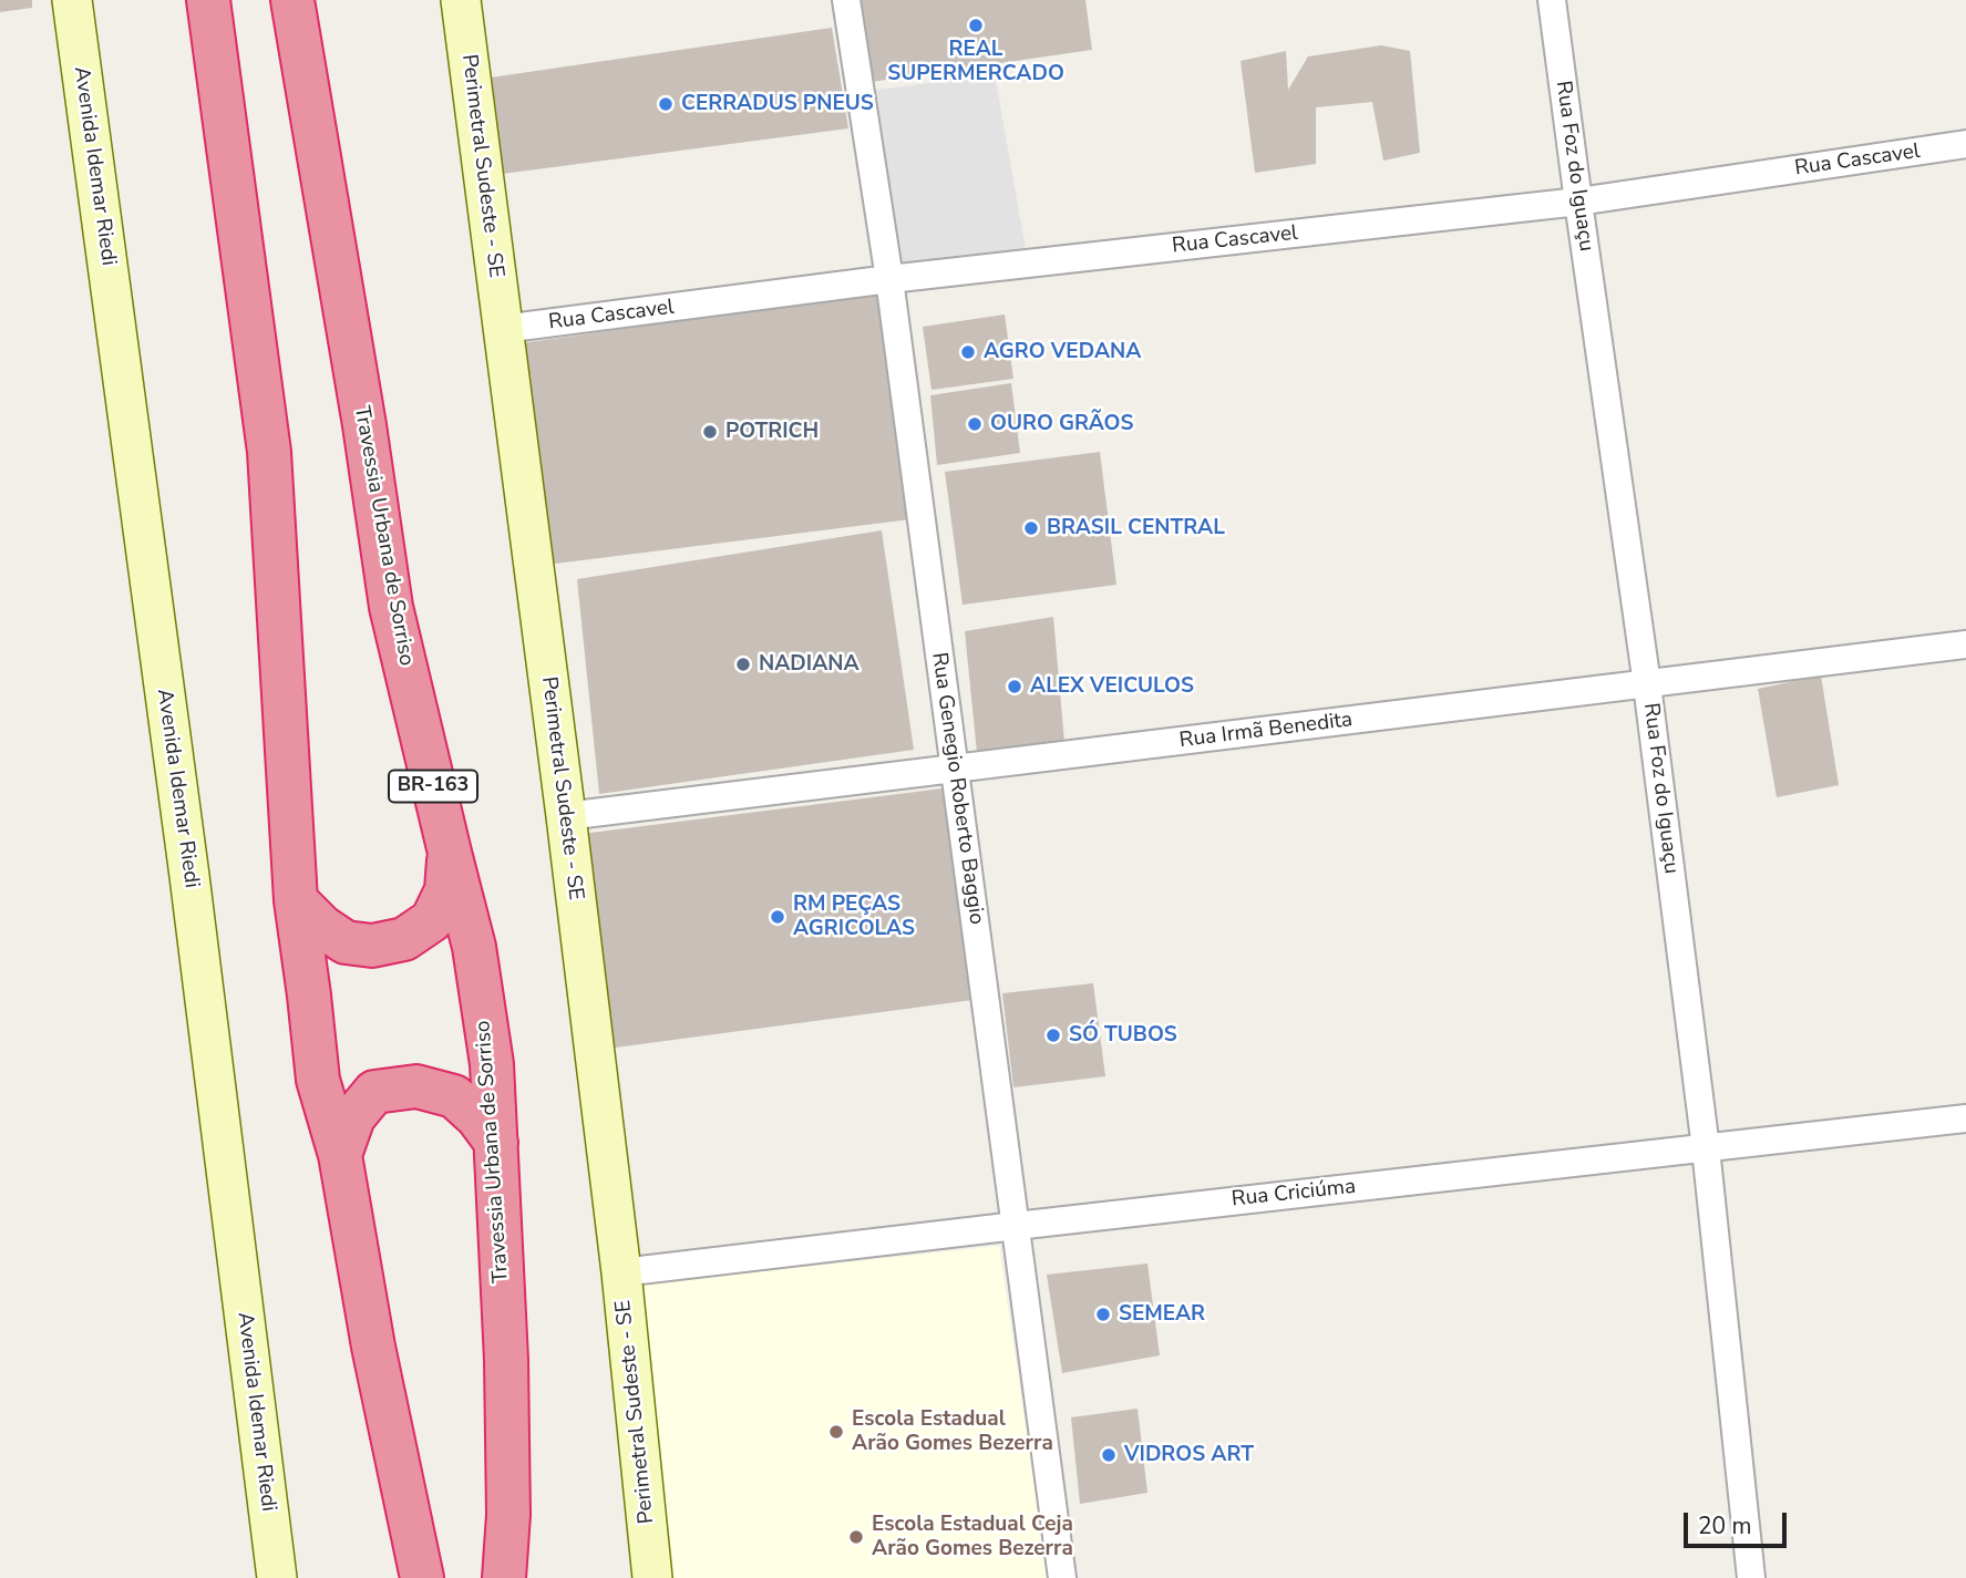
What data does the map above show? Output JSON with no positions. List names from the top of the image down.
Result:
{
  "streets": {
    "highway": ["Travessia Urbana de Sorriso", "BR-163"],
    "street": [
      "Rua Cascavel",
      "Avenida Idemar Riedi",
      "Perimetral Sudeste - SE",
      "Rua Foz do Iguaçu",
      "Rua Irmã Benedita",
      "Rua Genegio Roberto Baggio",
      "Rua Criciúma"
    ]
  },
  "crossings": [
    ["Rua Cascavel", "Perimetral Sudeste - SE"],
    ["Rua Cascavel", "Rua Foz do Iguaçu"],
    ["Rua Cascavel", "Rua Genegio Roberto Baggio"],
    ["Perimetral Sudeste - SE", "Rua Irmã Benedita"],
    ["Perimetral Sudeste - SE", "Rua Criciúma"],
    ["Rua Foz do Iguaçu", "Rua Irmã Benedita"],
    ["Rua Foz do Iguaçu", "Rua Criciúma"],
    ["Rua Irmã Benedita", "Rua Genegio Roberto Baggio"],
    ["Rua Genegio Roberto Baggio", "Rua Criciúma"]
  ],
  "places": [
    "REAL SUPERMERCADO",
    "CERRADUS PNEUS",
    "AGRO VEDANA",
    "OURO GRÃOS",
    "POTRICH",
    "BRASIL CENTRAL",
    "NADIANA",
    "ALEX VEICULOS",
    "RM PEÇAS AGRICOLAS",
    "SÓ TUBOS",
    "SEMEAR",
    "Escola Estadual Arão Gomes Bezerra",
    "VIDROS ART",
    "Escola Estadual Ceja Arão Gomes Bezerra"
  ],
  "scale_bar": "20 m"
}
